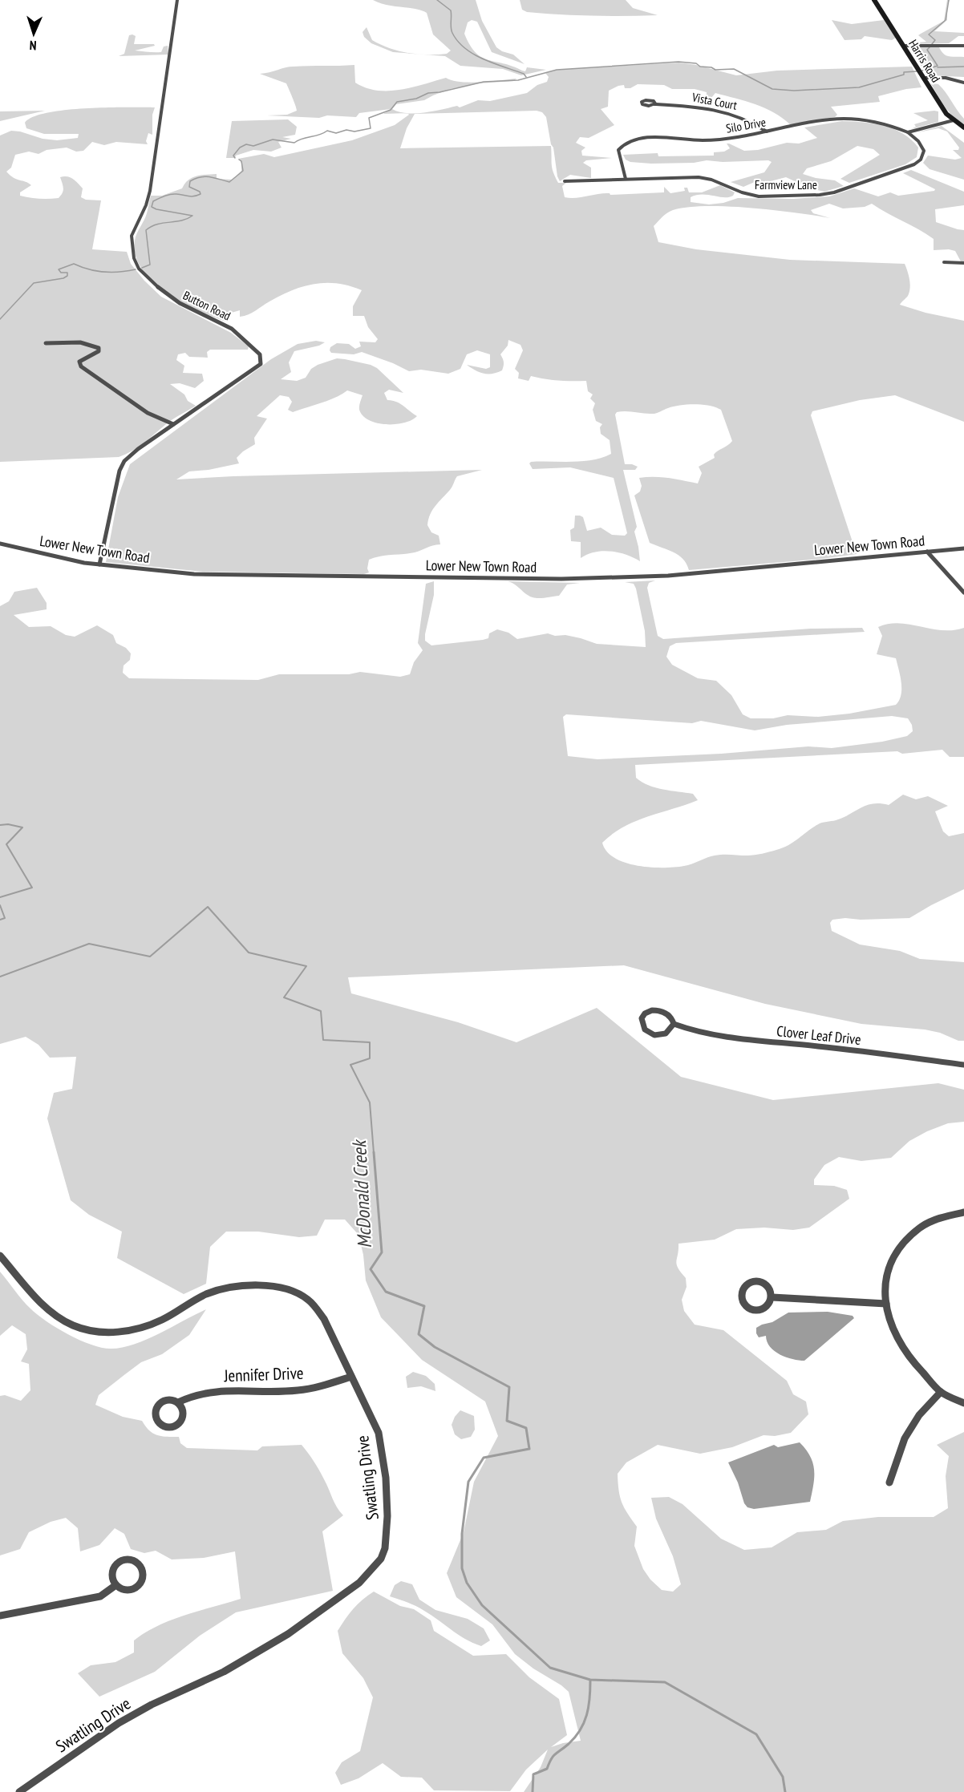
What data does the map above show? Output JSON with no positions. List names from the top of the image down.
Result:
{
  "streets": {
    "street": [
      "Harris Road",
      "Vista Court",
      "Silo Drive",
      "Farmview Lane",
      "Button Road",
      "Lower New Town Road",
      "Clover Leaf Drive",
      "Jennifer Drive",
      "Swatling Drive"
    ]
  },
  "crossings": [
    ["Vista Court", "Silo Drive"],
    ["Silo Drive", "Farmview Lane"],
    ["Button Road", "Lower New Town Road"],
    ["Jennifer Drive", "Swatling Drive"]
  ],
  "water": ["McDonald Creek"],
  "north": "bottom"
}
